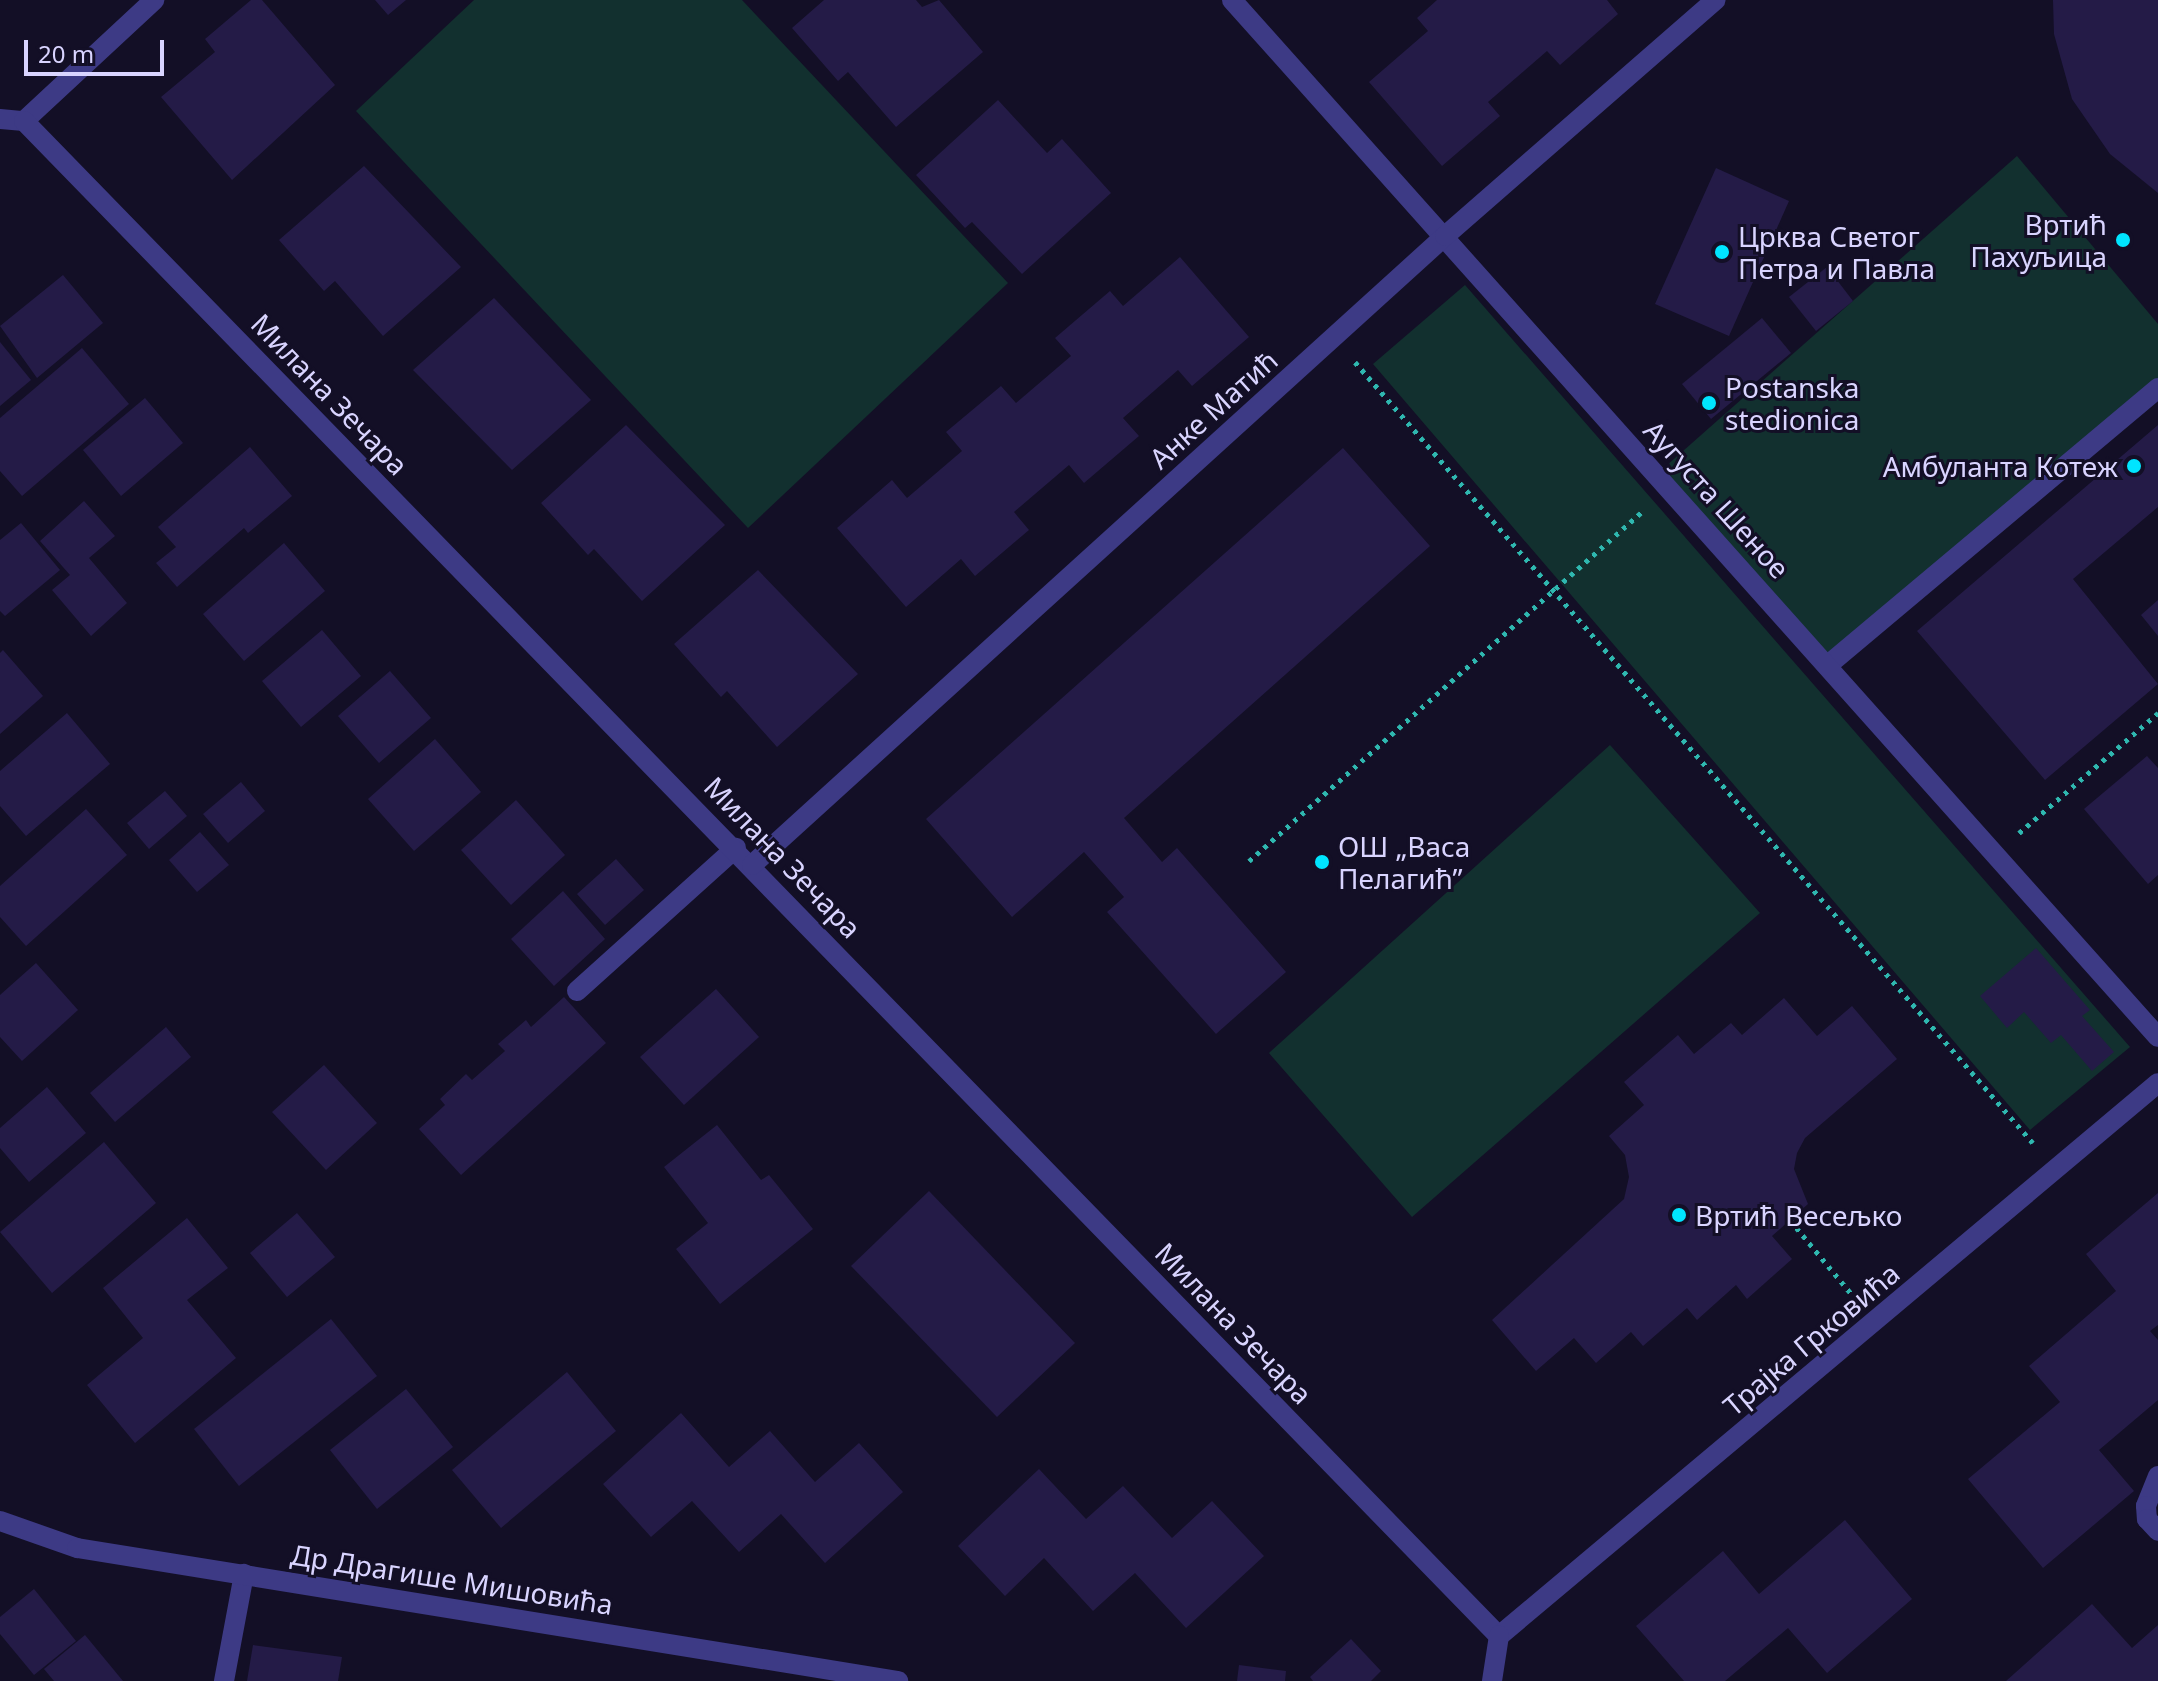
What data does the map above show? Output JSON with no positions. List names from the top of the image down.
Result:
{
  "streets": {
    "street": [
      "Милана Зечара",
      "Анке Матић",
      "Аугуста Шеное",
      "Трајка Грковића",
      "Др Драгише Мишовића"
    ]
  },
  "crossings": [
    ["Милана Зечара", "Анке Матић"],
    ["Милана Зечара", "Трајка Грковића"],
    ["Анке Матић", "Аугуста Шеное"]
  ],
  "places": [
    "Вртић Пахуљица",
    "Црква Светог Петра и Павла",
    "Postanska stedionica",
    "Амбуланта Котеж",
    "ОШ „Васа Пелагић”",
    "Вртић Весељко"
  ],
  "scale_bar": "20 m"
}
